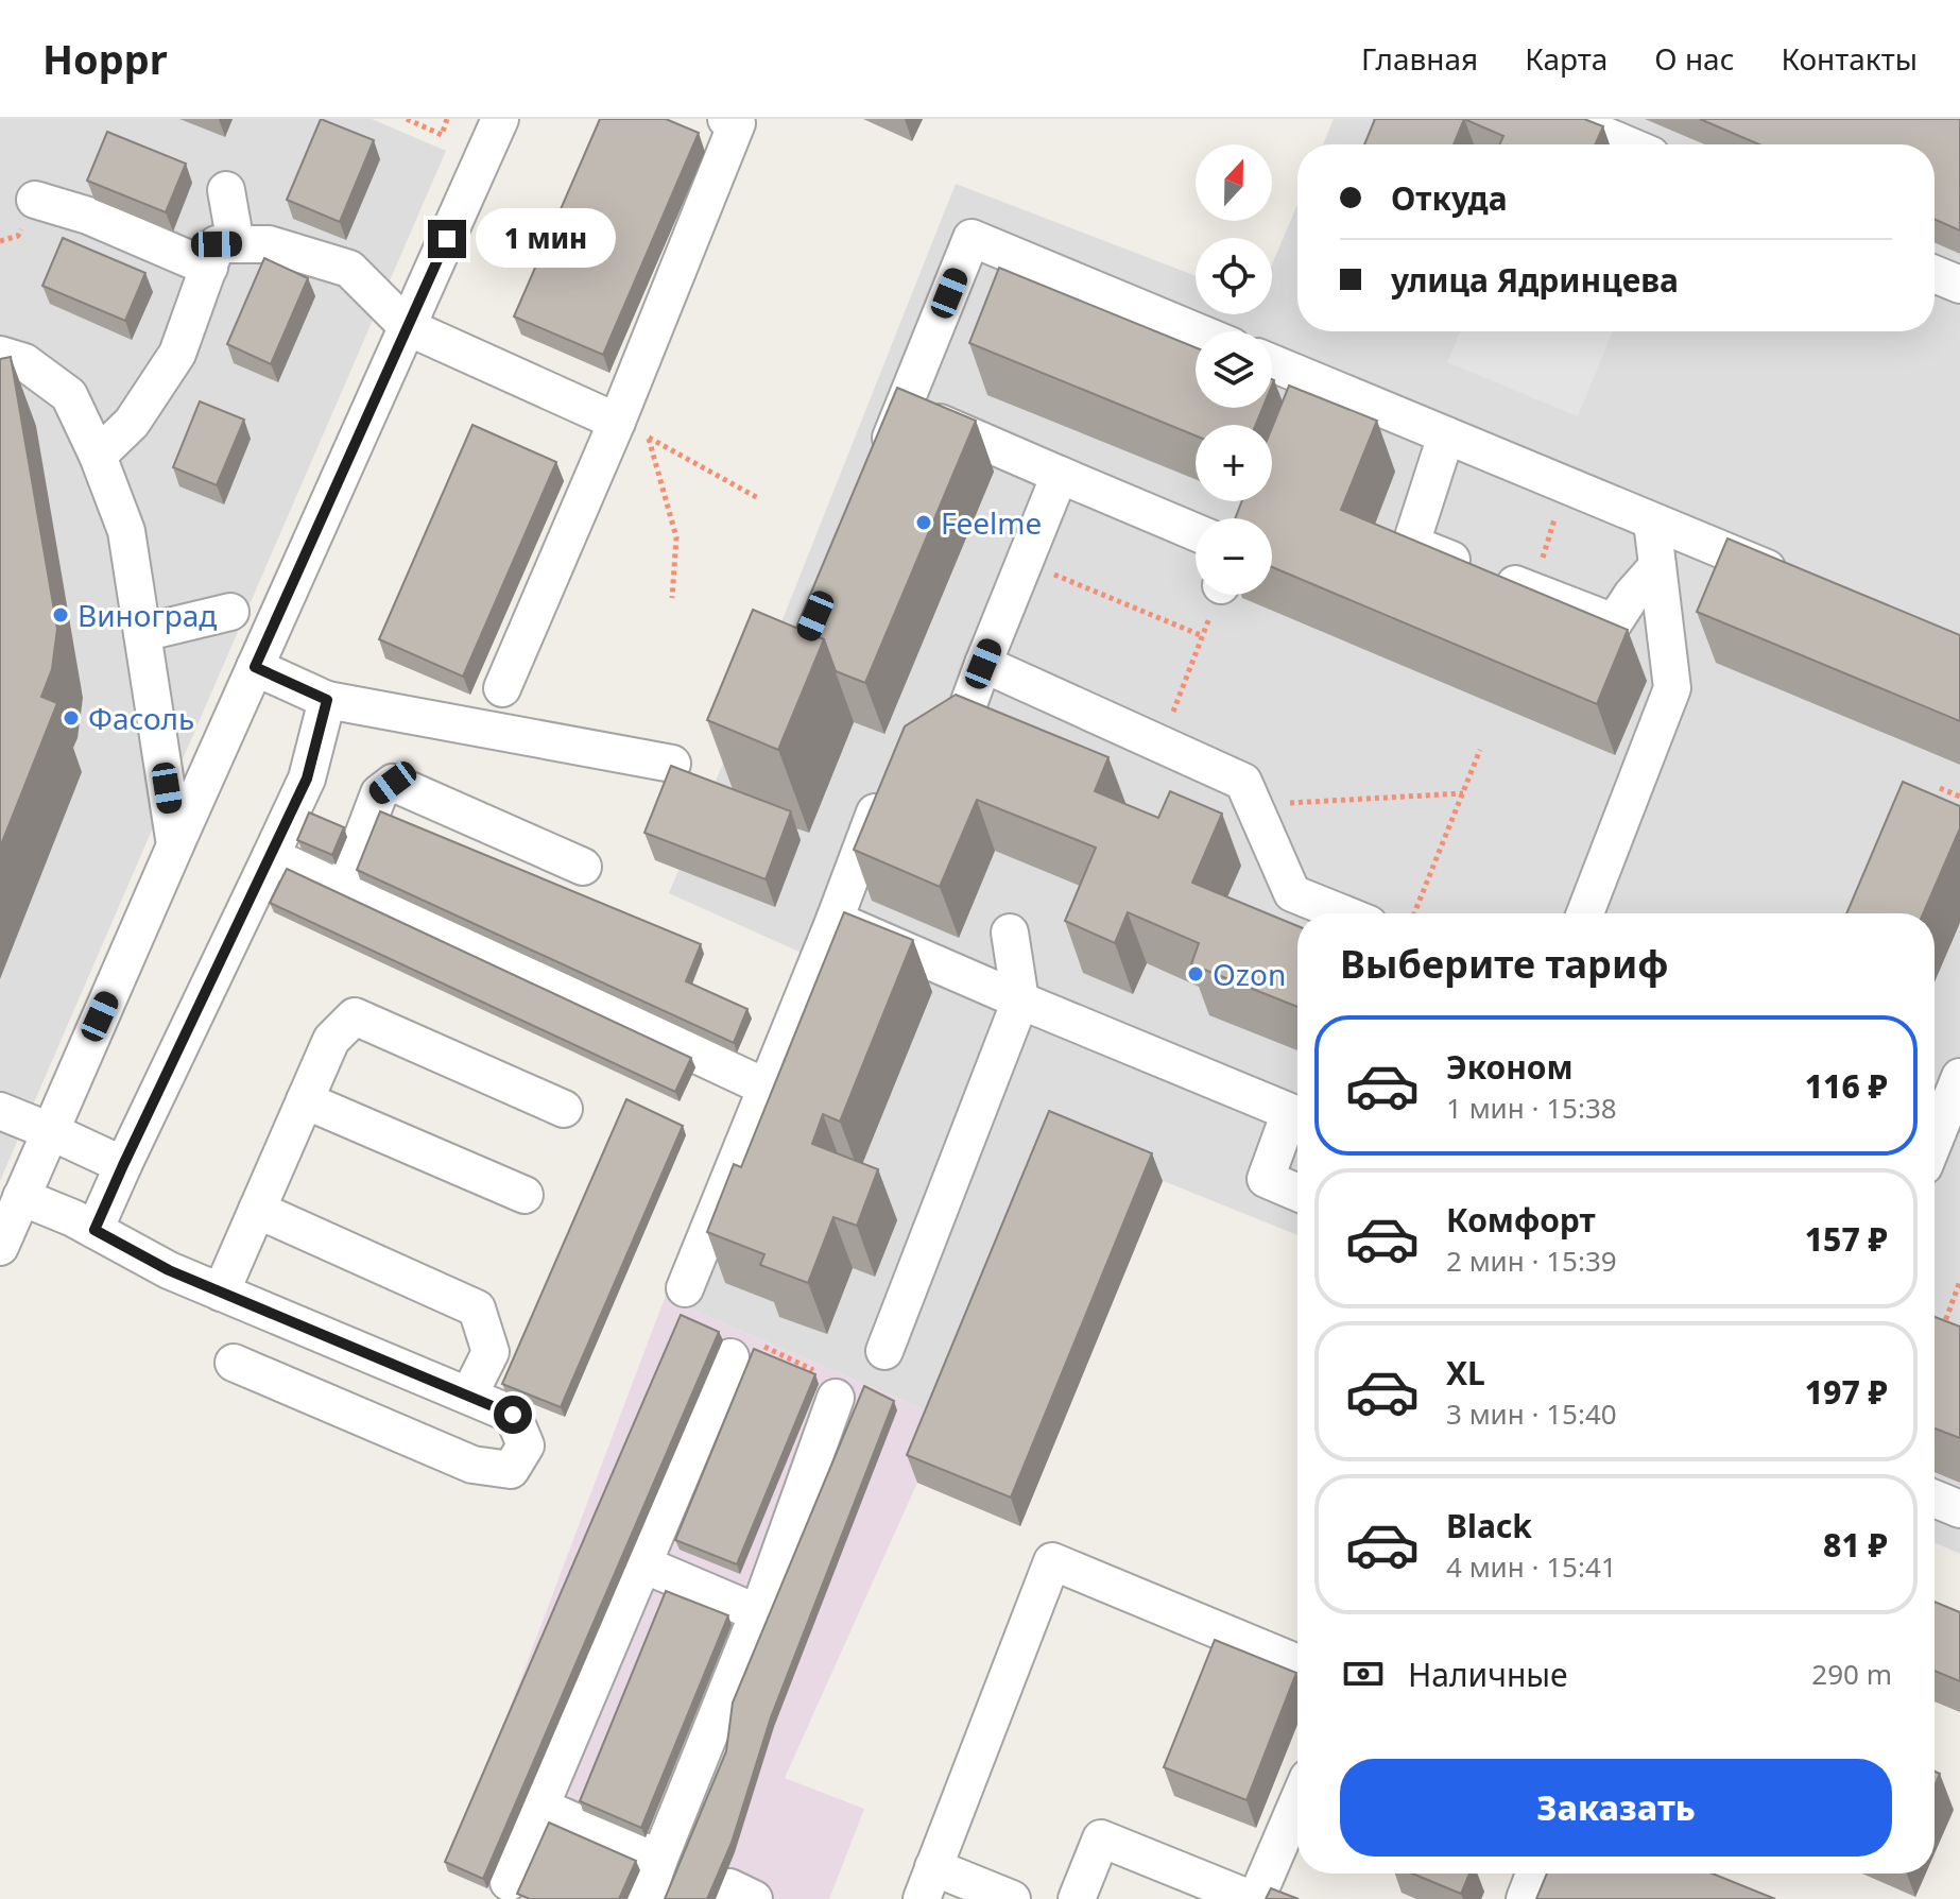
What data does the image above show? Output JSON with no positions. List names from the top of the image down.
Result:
{
  "places": [
    "Feelme",
    "Виноград",
    "Фасоль",
    "Ozon"
  ],
  "north": "top",
  "page": {
    "header": "Hoppr",
    "nav": [
      "Главная",
      "Карта",
      "О нас",
      "Контакты"
    ],
    "map_buttons": ["+", "−"],
    "banner": ["Откуда", "улица Ядринцева"],
    "bubble": "1 мин",
    "heading": "Выберите тариф",
    "list": [
      {
        "name": "Эконом",
        "note": "1 мин · 15:38",
        "value": "116 ₽"
      },
      {
        "name": "Комфорт",
        "note": "2 мин · 15:39",
        "value": "157 ₽"
      },
      {
        "name": "XL",
        "note": "3 мин · 15:40",
        "value": "197 ₽"
      },
      {
        "name": "Black",
        "note": "4 мин · 15:41",
        "value": "81 ₽"
      }
    ],
    "pay": ["Наличные", "290 m"],
    "buttons": "Заказать"
  }
}
